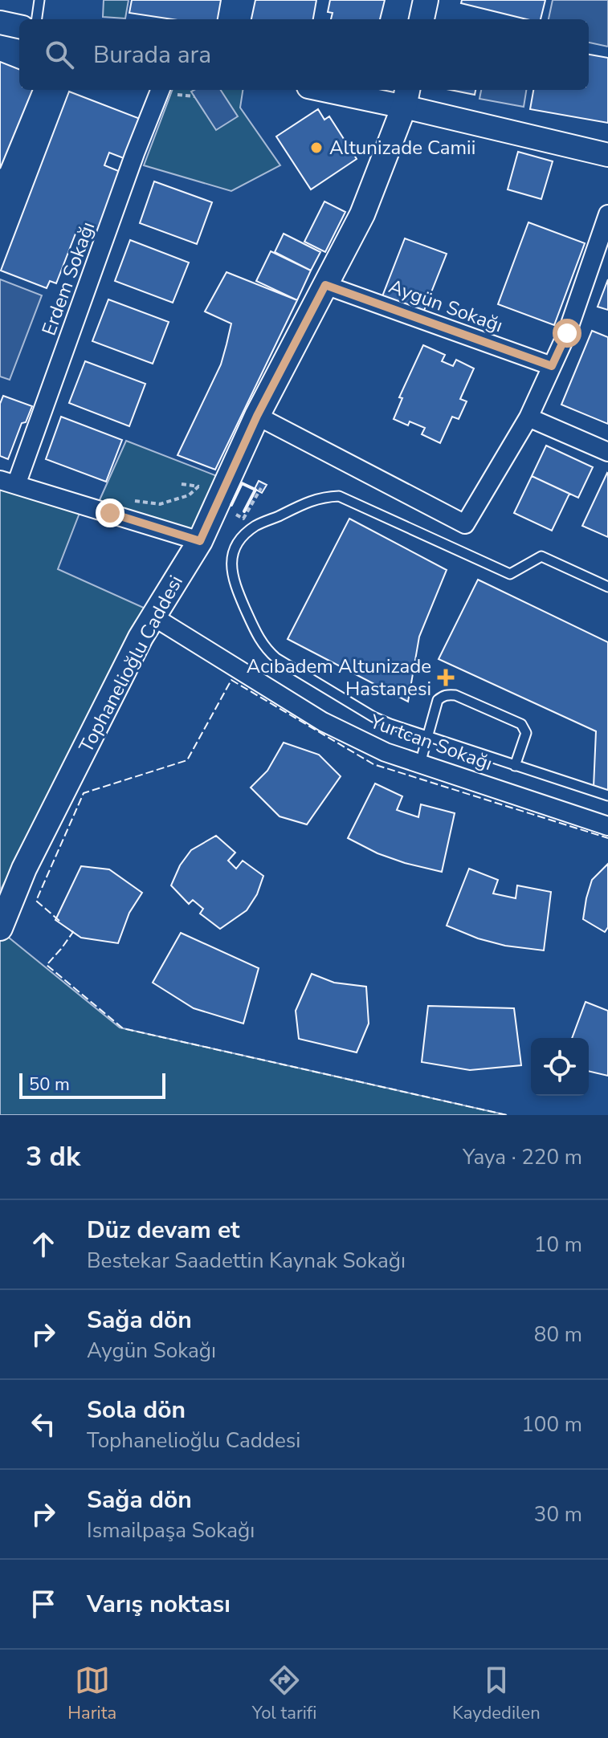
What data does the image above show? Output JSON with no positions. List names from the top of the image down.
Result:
{
  "streets": {
    "main road": ["Tophanelioğlu Caddesi"],
    "street": ["Erdem Sokağı", "Aygün Sokağı", "Yurtcan Sokağı"]
  },
  "crossings": [
    ["Aygün Sokağı", "Tophanelioğlu Caddesi"],
    ["Tophanelioğlu Caddesi", "Yurtcan Sokağı"]
  ],
  "places": {
    "other": ["Altunizade Camii"],
    "health": ["Acıbadem Altunizade Hastanesi"]
  },
  "scale_bar": "50 m",
  "page": {
    "search": "Burada ara",
    "scale": "50 m",
    "heading": ["3 dk", "Yaya · 220 m"],
    "list": [
      ["Düz devam et", "Bestekar Saadettin Kaynak Sokağı", "10 m"],
      ["Sağa dön", "Aygün Sokağı", "80 m"],
      ["Sola dön", "Tophanelioğlu Caddesi", "100 m"],
      ["Sağa dön", "Ismailpaşa Sokağı", "30 m"],
      "Varış noktası"
    ],
    "nav": ["Harita", "Yol tarifi", "Kaydedilen"]
  }
}
